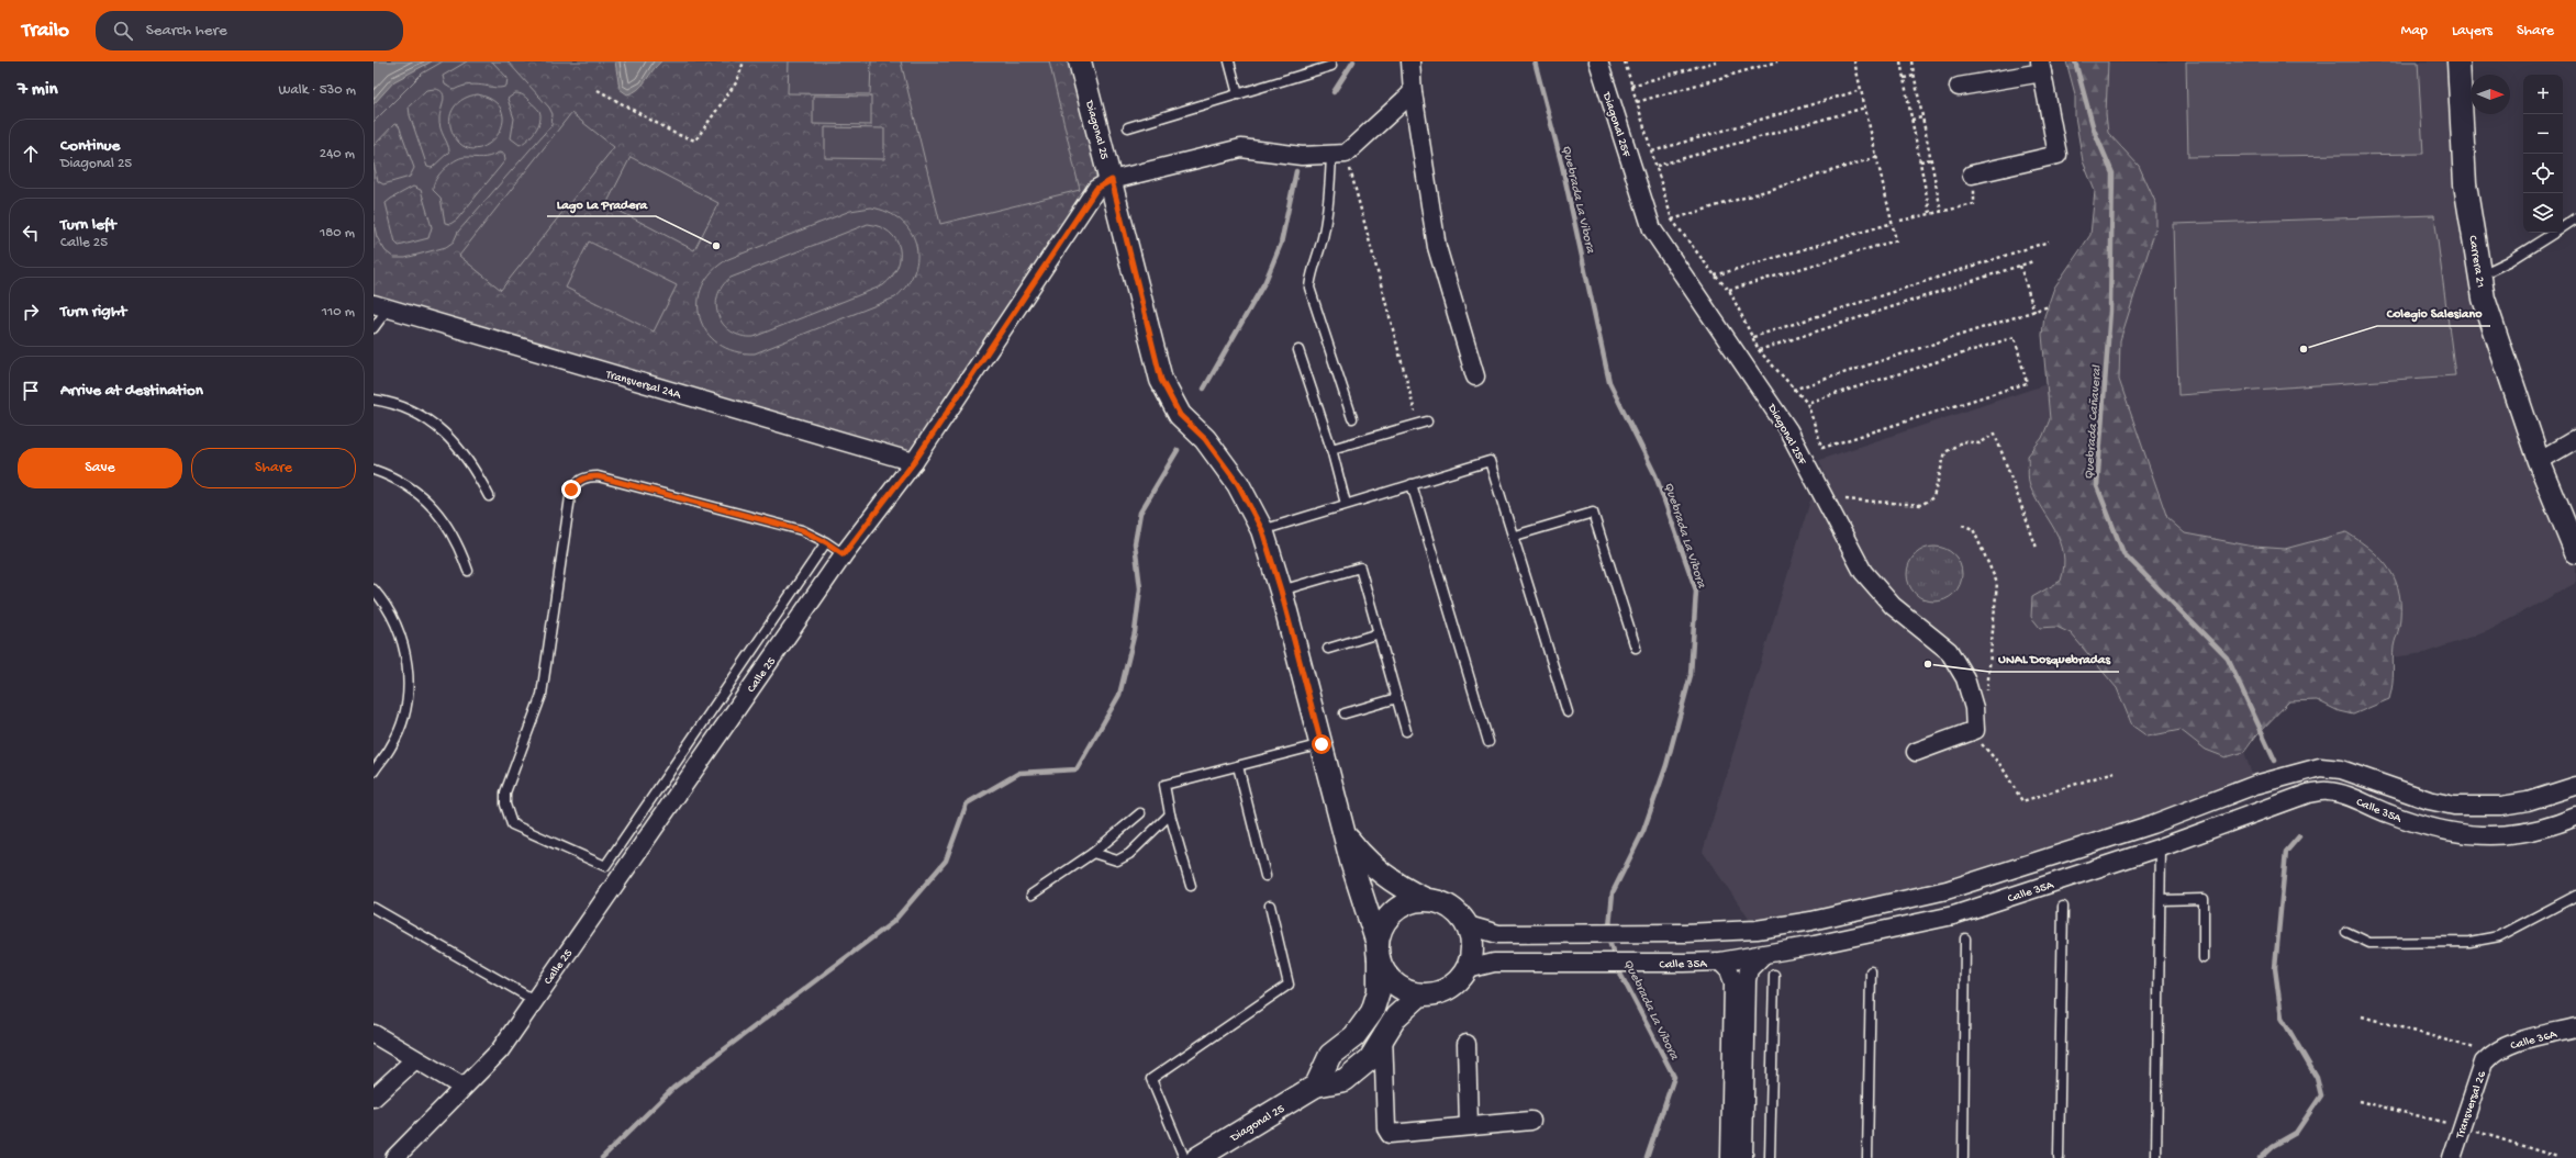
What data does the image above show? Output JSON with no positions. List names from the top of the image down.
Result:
{
  "streets": {
    "street": [
      "Diagonal 25F",
      "Diagonal 25",
      "Carrera 21",
      "Transversal 24A",
      "Calle 25",
      "Calle 35A",
      "Calle 36A",
      "Transversal 26"
    ]
  },
  "crossings": [
    ["Diagonal 25", "Calle 25"],
    ["Diagonal 25", "Calle 35A"],
    ["Transversal 24A", "Calle 25"],
    ["Calle 36A", "Transversal 26"]
  ],
  "water": ["Quebrada La Vibora", "Quebrada Cañaveral"],
  "places": ["Lago La Pradera", "Colegio Salesiano", "UNAL Dosquebradas"],
  "north": "right",
  "page": {
    "header": "Trailo",
    "search": "Search here",
    "nav": ["Map", "Layers", "Share"],
    "heading": ["7 min", "Walk · 530 m"],
    "map_buttons": ["+", "−"],
    "list": [
      ["Continue", "Diagonal 25", "240 m"],
      ["Turn left", "Calle 25", "180 m"],
      ["Turn right", "110 m"],
      "Arrive at destination"
    ],
    "buttons": ["Save", "Share"]
  }
}
